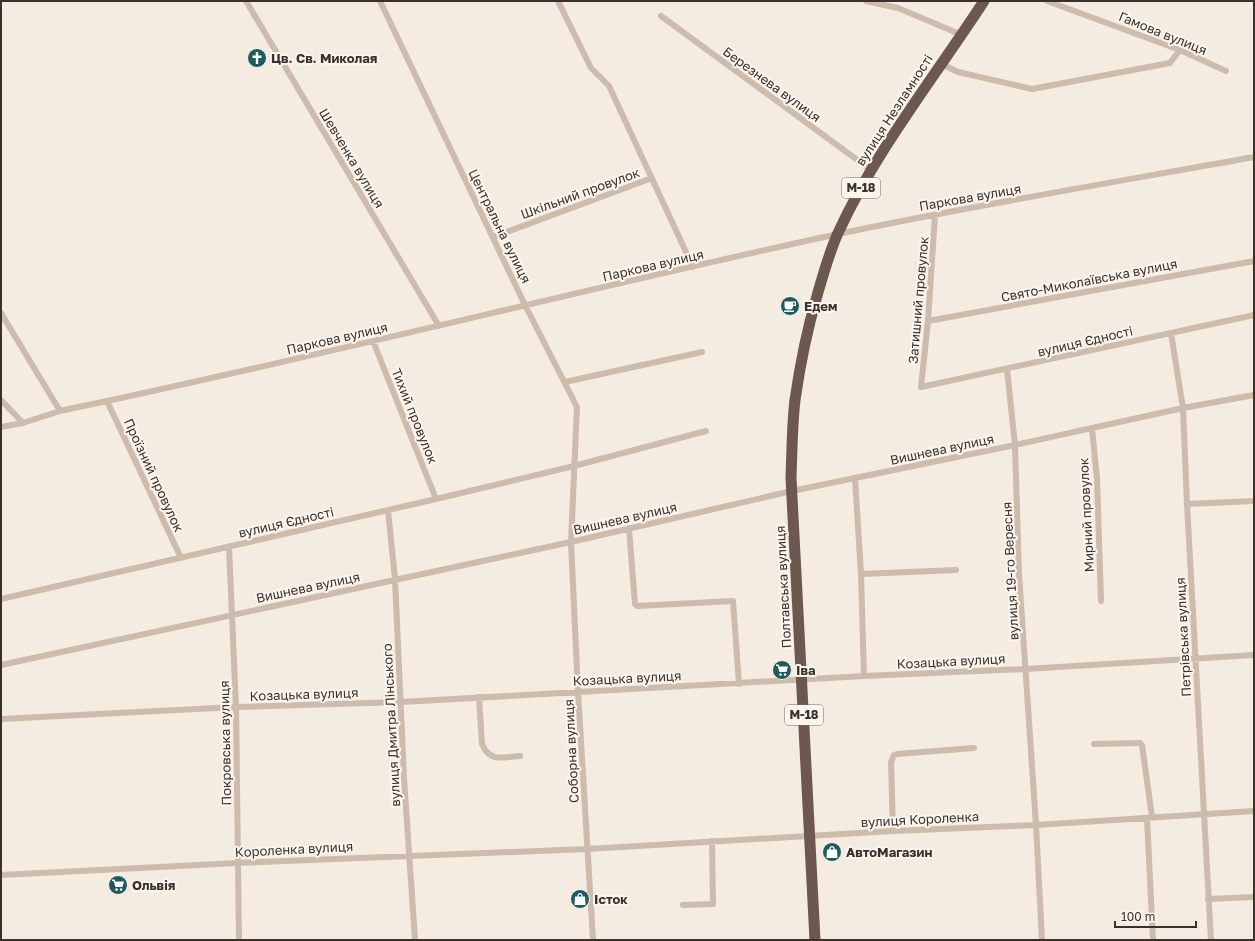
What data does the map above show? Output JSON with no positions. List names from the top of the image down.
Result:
{
  "streets": {
    "highway": ["вулиця Незламності", "М-18", "Полтавська вулиця"],
    "street": [
      "Гамова вулиця",
      "Березнева вулиця",
      "Шевченка вулиця",
      "Шкільний провулок",
      "Паркова вулиця",
      "Центральна вулиця",
      "Свято-Миколаївська вулиця",
      "Затишний провулок",
      "вулиця Єдності",
      "Тихий провулок",
      "Вишнева вулиця",
      "Проїзний провулок",
      "Мирний провулок",
      "вулиця 19-го Вересня",
      "Петрівська вулиця",
      "Козацька вулиця",
      "вулиця Дмитра Лінського",
      "Покровська вулиця",
      "Соборна вулиця",
      "вулиця Короленка",
      "Короленка вулиця"
    ]
  },
  "crossings": [
    ["Березнева вулиця", "вулиця Незламності"],
    ["вулиця Незламності", "Паркова вулиця"],
    ["вулиця Незламності", "Полтавська вулиця"],
    ["Шевченка вулиця", "Паркова вулиця"],
    ["Шкільний провулок", "Центральна вулиця"],
    ["Паркова вулиця", "Центральна вулиця"],
    ["Паркова вулиця", "Затишний провулок"],
    ["Паркова вулиця", "Тихий провулок"],
    ["Паркова вулиця", "Проїзний провулок"],
    ["Центральна вулиця", "вулиця Єдності"],
    ["Центральна вулиця", "Соборна вулиця"],
    ["Свято-Миколаївська вулиця", "Затишний провулок"],
    ["Затишний провулок", "вулиця Єдності"],
    ["вулиця Єдності", "Тихий провулок"],
    ["вулиця Єдності", "Проїзний провулок"],
    ["вулиця Єдності", "вулиця 19-го Вересня"],
    ["вулиця Єдності", "Петрівська вулиця"],
    ["вулиця Єдності", "вулиця Дмитра Лінського"],
    ["вулиця Єдності", "Покровська вулиця"],
    ["вулиця Єдності", "Соборна вулиця"],
    ["Вишнева вулиця", "Мирний провулок"],
    ["Вишнева вулиця", "вулиця 19-го Вересня"],
    ["Вишнева вулиця", "Полтавська вулиця"],
    ["Вишнева вулиця", "Петрівська вулиця"],
    ["Вишнева вулиця", "вулиця Дмитра Лінського"],
    ["Вишнева вулиця", "Покровська вулиця"],
    ["Вишнева вулиця", "Соборна вулиця"],
    ["вулиця 19-го Вересня", "Козацька вулиця"],
    ["вулиця 19-го Вересня", "вулиця Короленка"],
    ["Полтавська вулиця", "Козацька вулиця"],
    ["Полтавська вулиця", "вулиця Короленка"],
    ["Петрівська вулиця", "Козацька вулиця"],
    ["Петрівська вулиця", "вулиця Короленка"],
    ["Козацька вулиця", "вулиця Дмитра Лінського"],
    ["Козацька вулиця", "Покровська вулиця"],
    ["Козацька вулиця", "Соборна вулиця"],
    ["вулиця Дмитра Лінського", "Короленка вулиця"],
    ["Покровська вулиця", "Короленка вулиця"],
    ["Соборна вулиця", "вулиця Короленка"],
    ["Соборна вулиця", "Короленка вулиця"],
    ["вулиця Короленка", "Короленка вулиця"]
  ],
  "places": {
    "church": ["Цв. Св. Миколая"],
    "cafe": ["Едем"],
    "supermarket": ["Іва", "Ольвія"],
    "shop": ["АвтоМагазин", "Істок"]
  },
  "scale_bar": "100 m"
}
